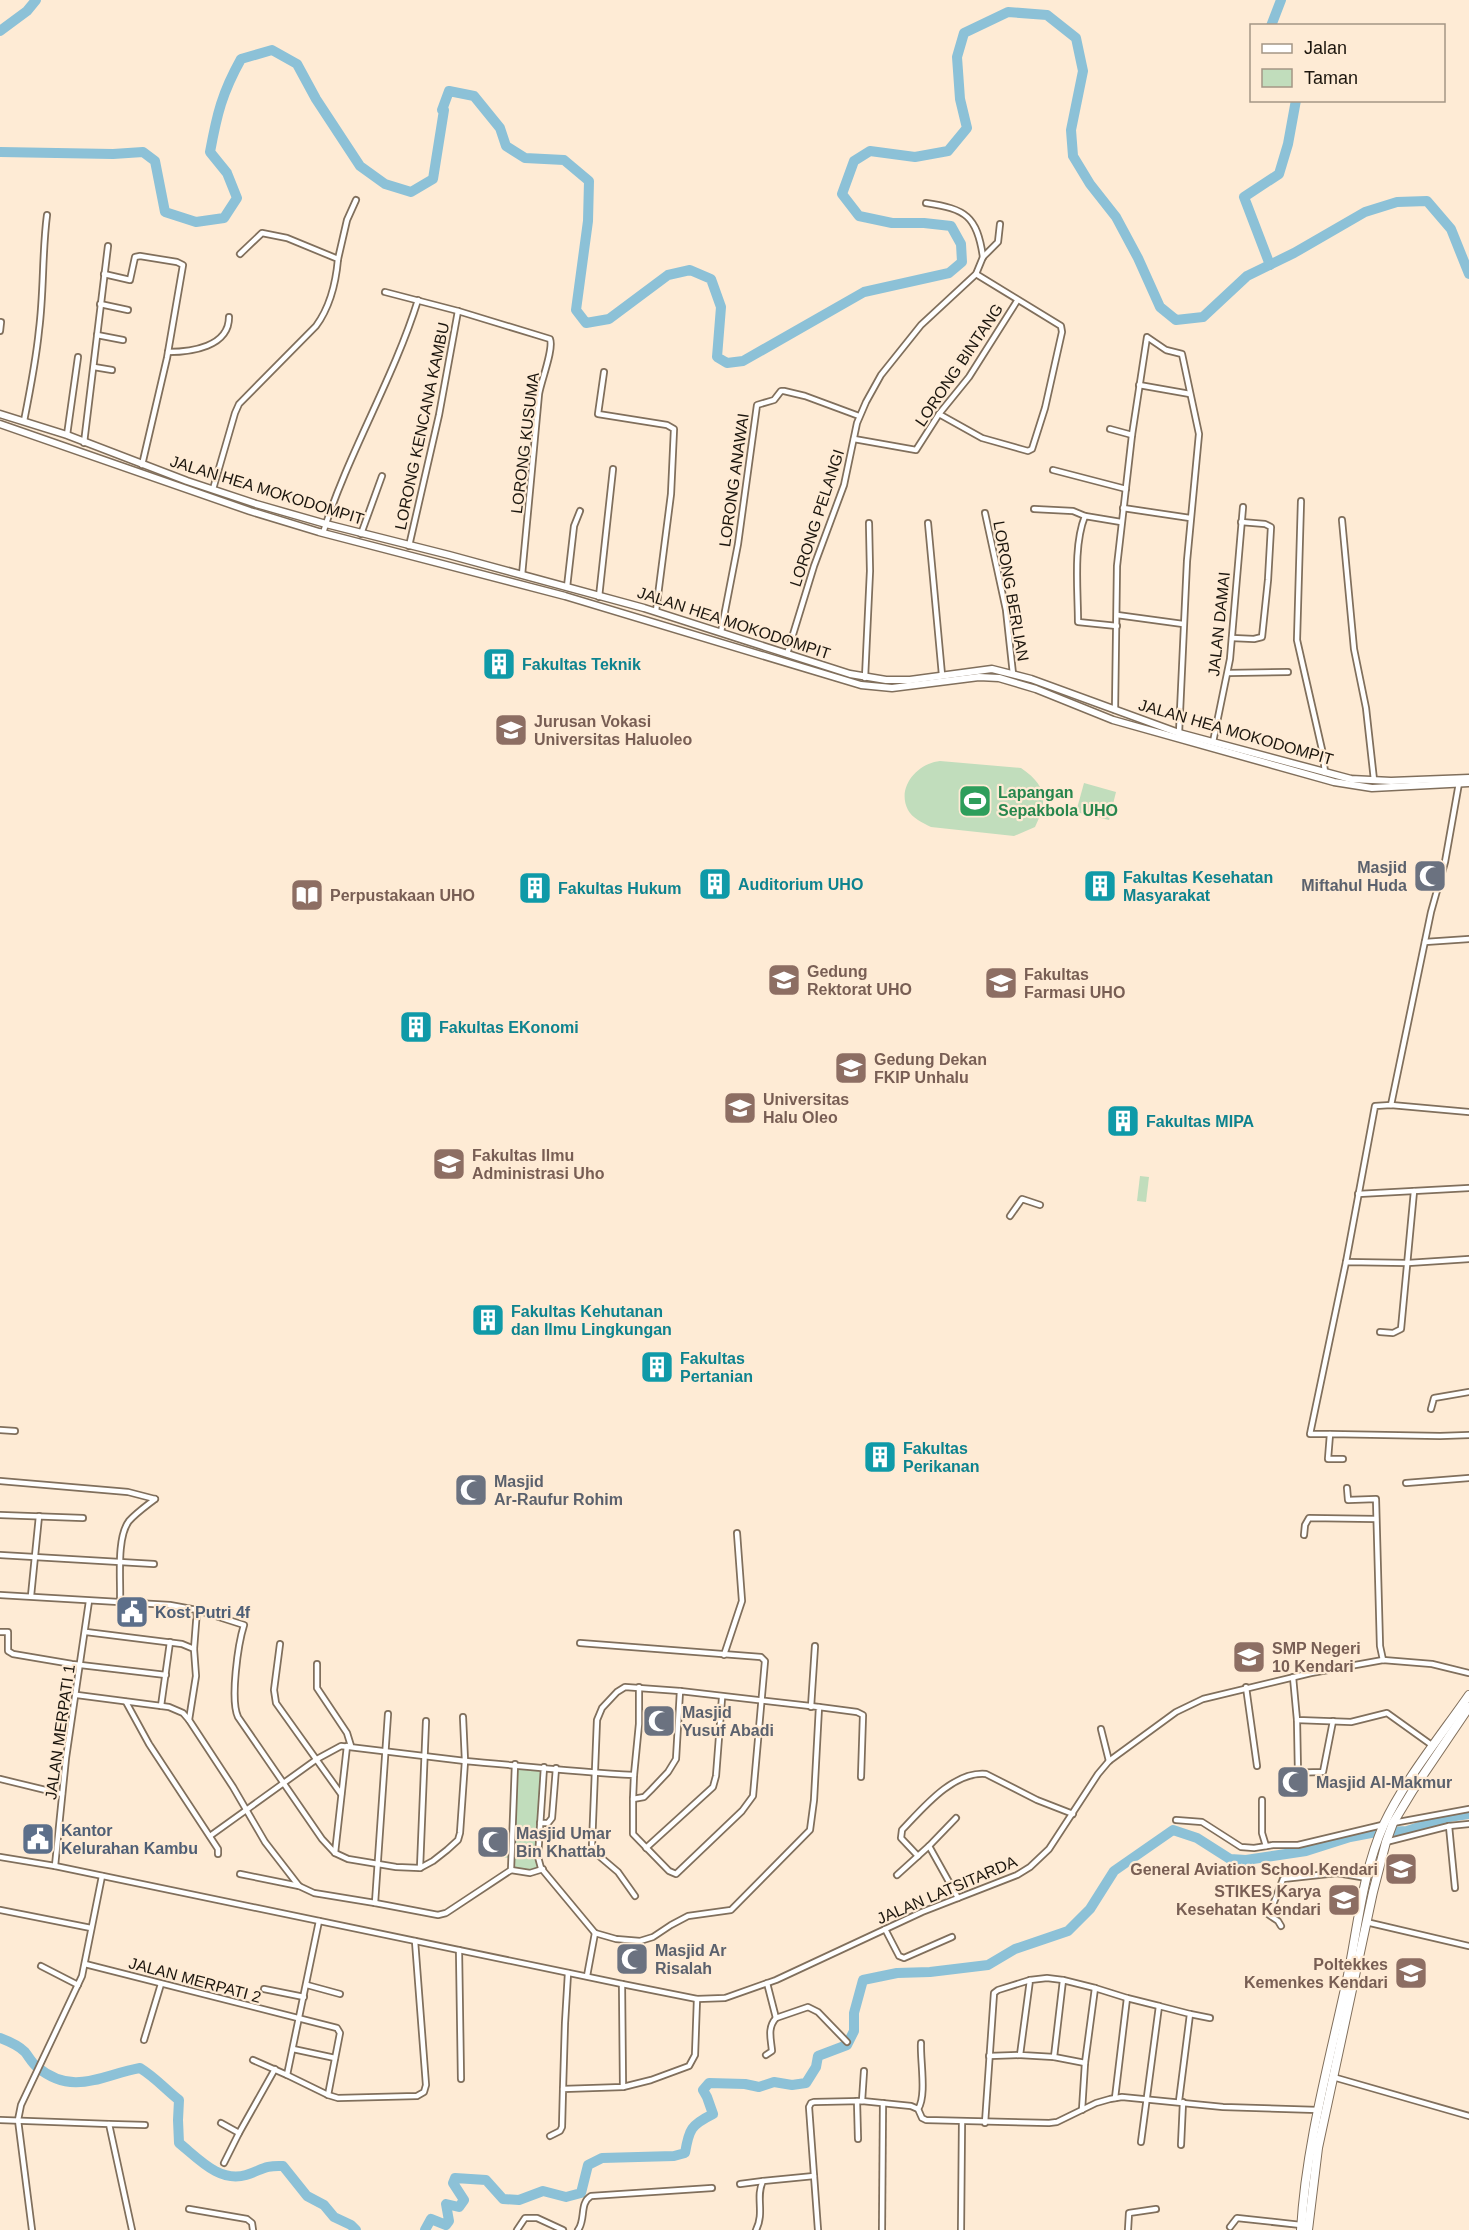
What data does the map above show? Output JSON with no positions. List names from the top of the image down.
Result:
{
  "streets": {
    "street": [
      "LORONG BINTANG",
      "LORONG KENCANA KAMBU",
      "LORONG KUSUMA",
      "LORONG ANAWAI",
      "JALAN HEA MOKODOMPIT",
      "LORONG PELANGI",
      "LORONG BERLIAN",
      "JALAN DAMAI",
      "JALAN MERPATI 1",
      "JALAN LATSITARDA",
      "JALAN MERPATI 2"
    ]
  },
  "crossings": [
    ["LORONG BINTANG", "LORONG PELANGI"],
    ["LORONG KENCANA KAMBU", "LORONG KUSUMA"],
    ["LORONG KENCANA KAMBU", "JALAN HEA MOKODOMPIT"],
    ["LORONG KUSUMA", "JALAN HEA MOKODOMPIT"],
    ["LORONG ANAWAI", "JALAN HEA MOKODOMPIT"],
    ["LORONG ANAWAI", "LORONG PELANGI"],
    ["JALAN HEA MOKODOMPIT", "LORONG PELANGI"],
    ["JALAN HEA MOKODOMPIT", "LORONG BERLIAN"],
    ["JALAN HEA MOKODOMPIT", "JALAN DAMAI"],
    ["JALAN MERPATI 1", "JALAN LATSITARDA"]
  ],
  "places": {
    "building": [
      "Fakultas Teknik",
      "Auditorium UHO",
      "Fakultas Kesehatan Masyarakat",
      "Fakultas Hukum",
      "Fakultas EKonomi",
      "Fakultas MIPA",
      "Fakultas Kehutanan dan Ilmu Lingkungan",
      "Fakultas Pertanian",
      "Fakultas Perikanan"
    ],
    "school or university": [
      "Jurusan Vokasi Universitas Haluoleo",
      "Gedung Rektorat UHO",
      "Fakultas Farmasi UHO",
      "Gedung Dekan FKIP Unhalu",
      "Universitas Halu Oleo",
      "Fakultas Ilmu Administrasi Uho",
      "SMP Negeri 10 Kendari",
      "General Aviation School Kendari",
      "STIKES Karya Kesehatan Kendari",
      "Poltekkes Kemenkes Kendari"
    ],
    "sports": ["Lapangan Sepakbola UHO"],
    "mosque": [
      "Masjid Miftahul Huda",
      "Masjid Ar-Raufur Rohim",
      "Masjid Yusuf Abadi",
      "Masjid Al-Makmur",
      "Masjid Umar Bin Khattab",
      "Masjid Ar Risalah"
    ],
    "library": ["Perpustakaan UHO"],
    "public building": ["Kost Putri 4f", "Kantor Kelurahan Kambu"]
  },
  "legend": ["Jalan", "Taman"]
}
